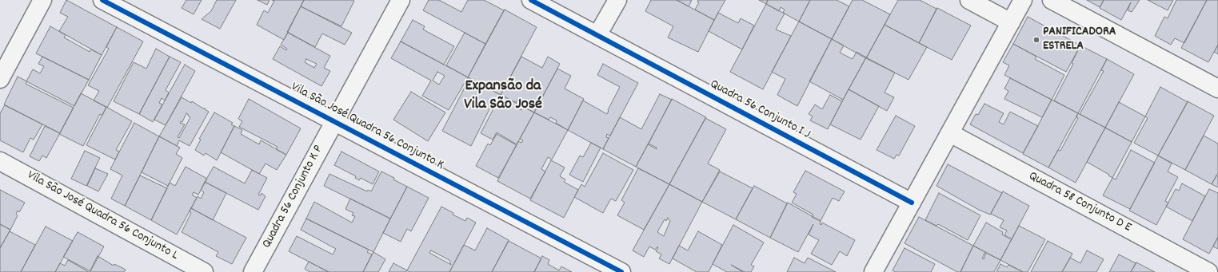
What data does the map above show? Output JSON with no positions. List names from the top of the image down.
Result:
{
  "streets": {
    "street": [
      "Quadra 56 Conjunto I J",
      "Vila São José Quadra 56 Conjunto K",
      "Quadra 56 Conjunto K P",
      "Quadra 58 Conjunto D E",
      "Vila São José Quadra 56 Conjunto L"
    ]
  },
  "crossings": [
    ["Vila São José Quadra 56 Conjunto K", "Quadra 56 Conjunto K P"]
  ],
  "districts": ["Expansão da Vila São José"],
  "places": ["PANIFICADORA ESTRELA"]
}
